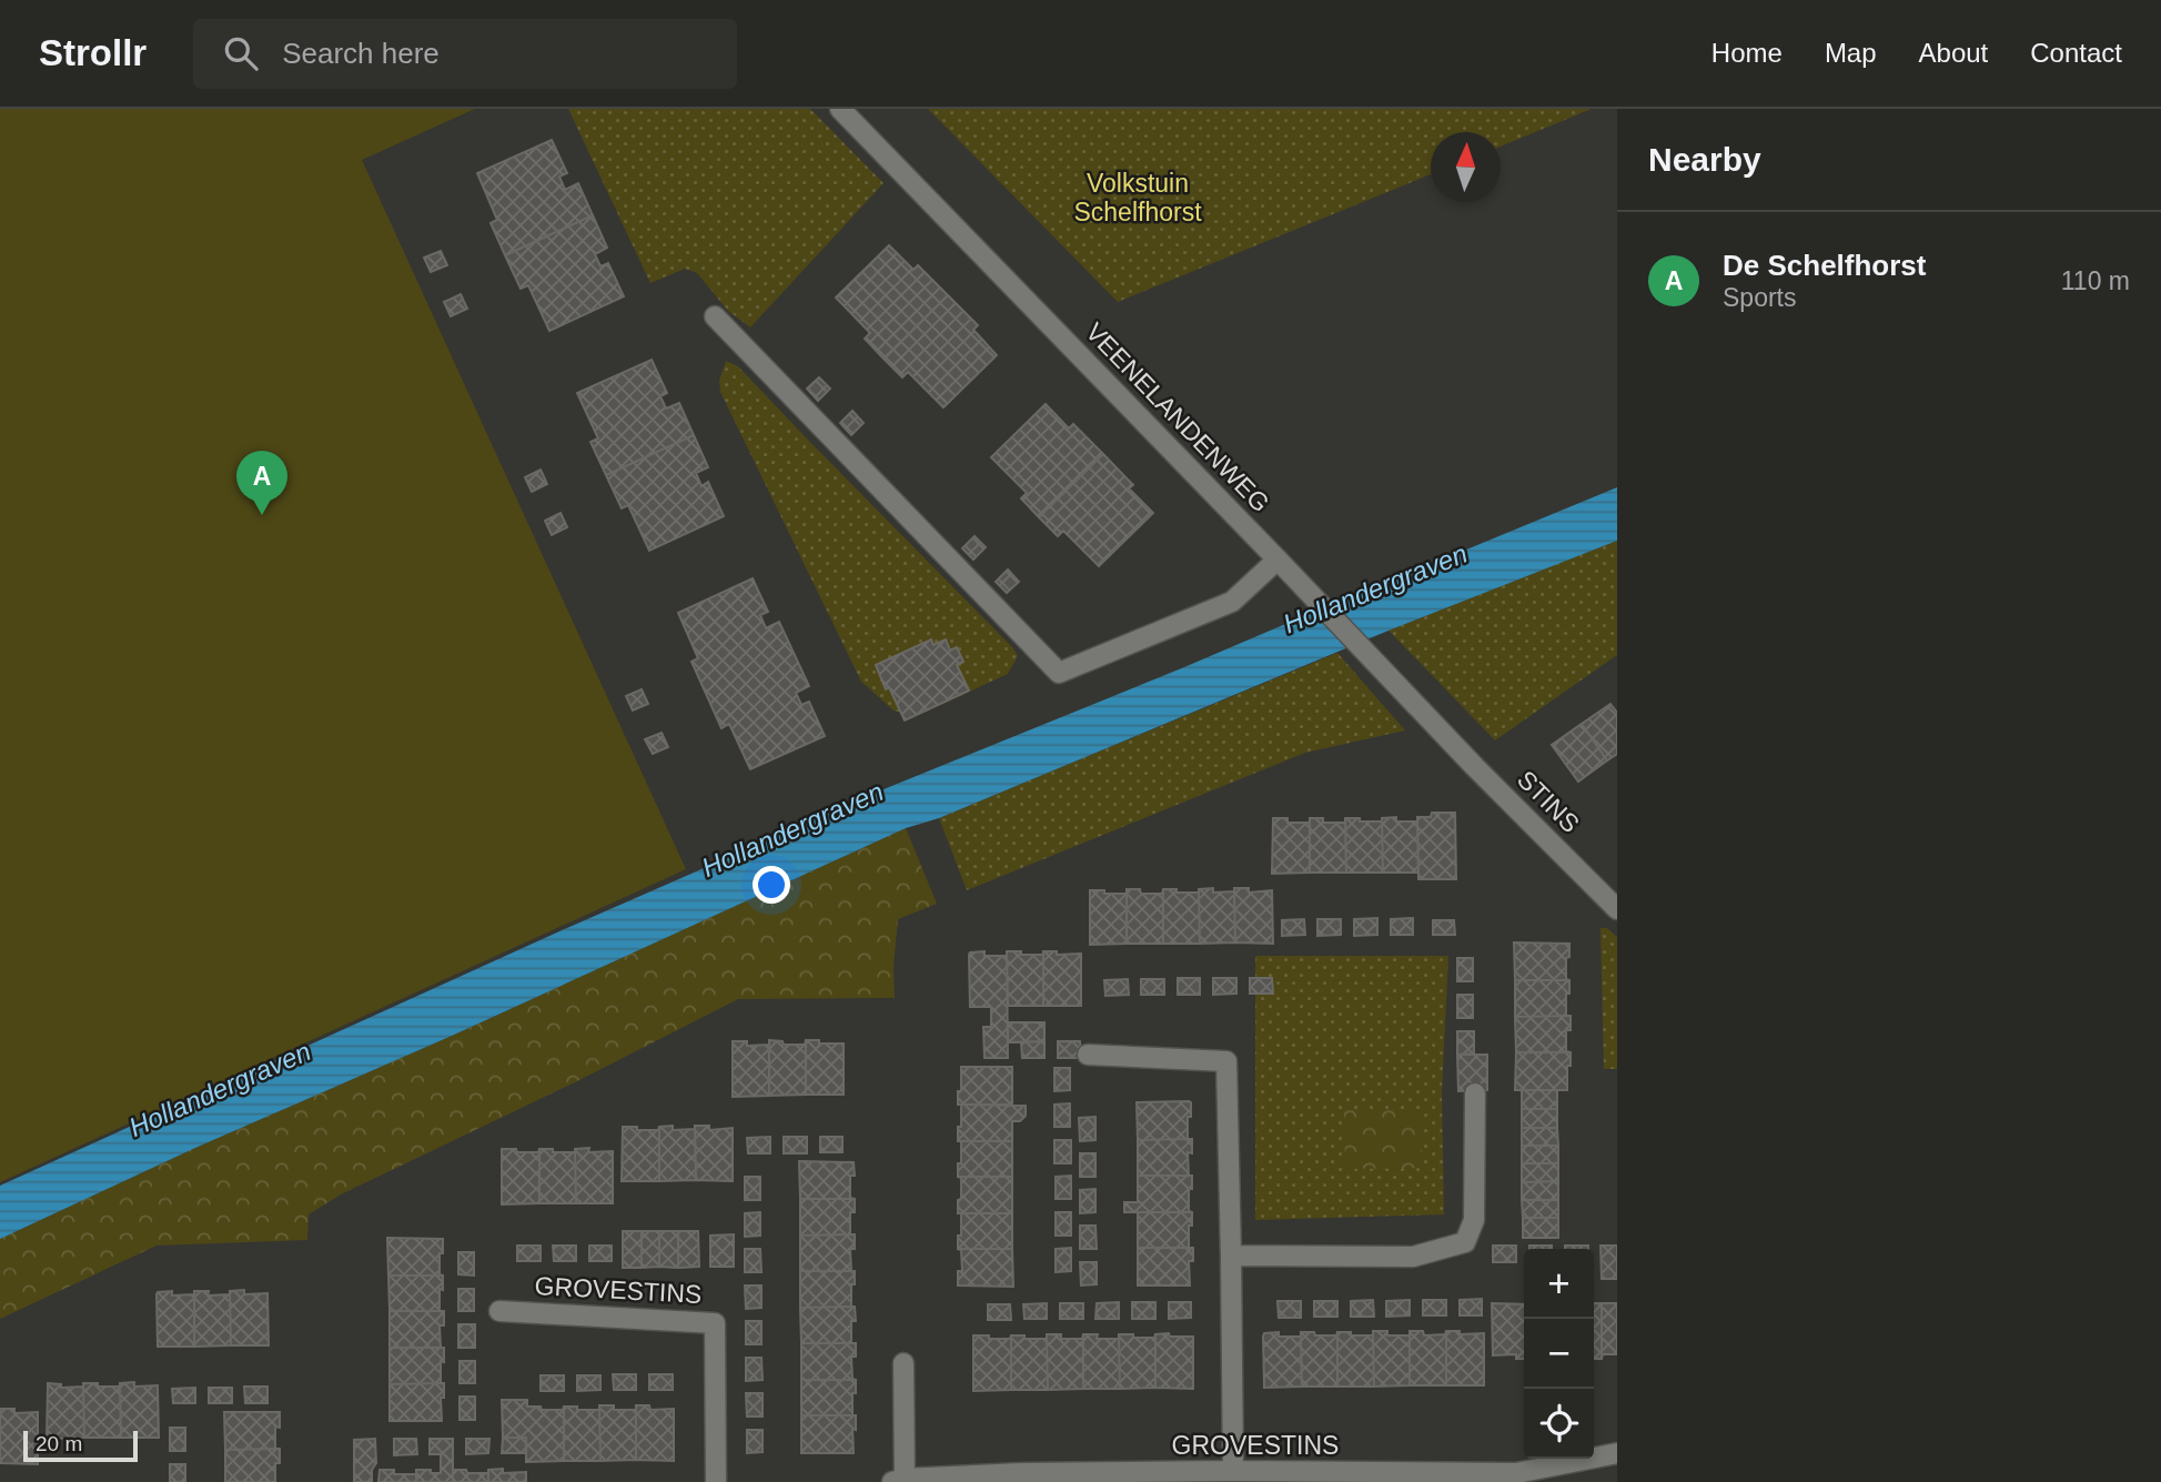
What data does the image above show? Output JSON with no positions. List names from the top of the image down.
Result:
{
  "streets": {
    "street": ["VEENELANDENWEG", "STINS", "GROVESTINS"]
  },
  "crossings": [
    ["VEENELANDENWEG", "STINS"]
  ],
  "water": ["Hollandergraven"],
  "parks": ["Volkstuin Schelfhorst"],
  "scale_bar": "20 m",
  "north": "top",
  "page": {
    "header": "Strollr",
    "search": "Search here",
    "nav": [
      "Home",
      "Map",
      "About",
      "Contact"
    ],
    "heading": "Nearby",
    "list": [
      {
        "mark": "A",
        "name": "De Schelfhorst",
        "note": "Sports",
        "value": "110 m"
      }
    ],
    "pins": "A",
    "map_buttons": ["+", "−"],
    "scale": "20 m"
  }
}
